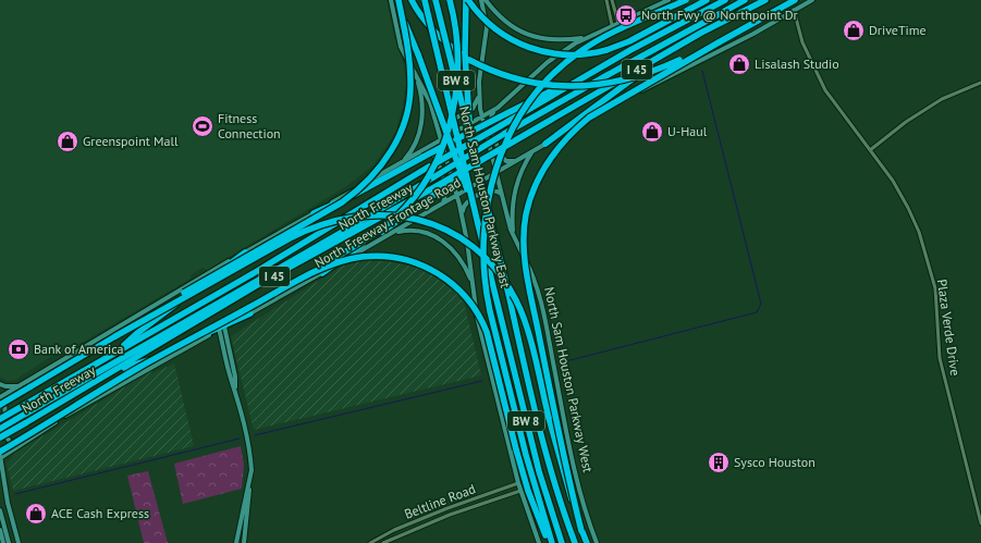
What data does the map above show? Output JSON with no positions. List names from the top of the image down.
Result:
{
  "streets": {
    "highway": [
      "I 45",
      "BW 8",
      "North Sam Houston Parkway East",
      "North Freeway"
    ],
    "main road": ["North Freeway Frontage Road", "North Sam Houston Parkway West"],
    "street": ["Plaza Verde Drive", "Beltline Road"]
  },
  "crossings": [
    ["North Sam Houston Parkway East", "North Freeway Frontage Road"],
    ["North Sam Houston Parkway East", "North Sam Houston Parkway West"],
    ["North Freeway Frontage Road", "Plaza Verde Drive"],
    ["North Freeway Frontage Road", "North Sam Houston Parkway West"]
  ],
  "places": {
    "bus stop": ["North Fwy @ Northpoint Dr"],
    "shop": [
      "DriveTime",
      "Lisalash Studio",
      "U-Haul",
      "Greenspoint Mall",
      "ACE Cash Express"
    ],
    "sports": ["Fitness Connection"],
    "bank": ["Bank of America"],
    "building": ["Sysco Houston"]
  }
}
